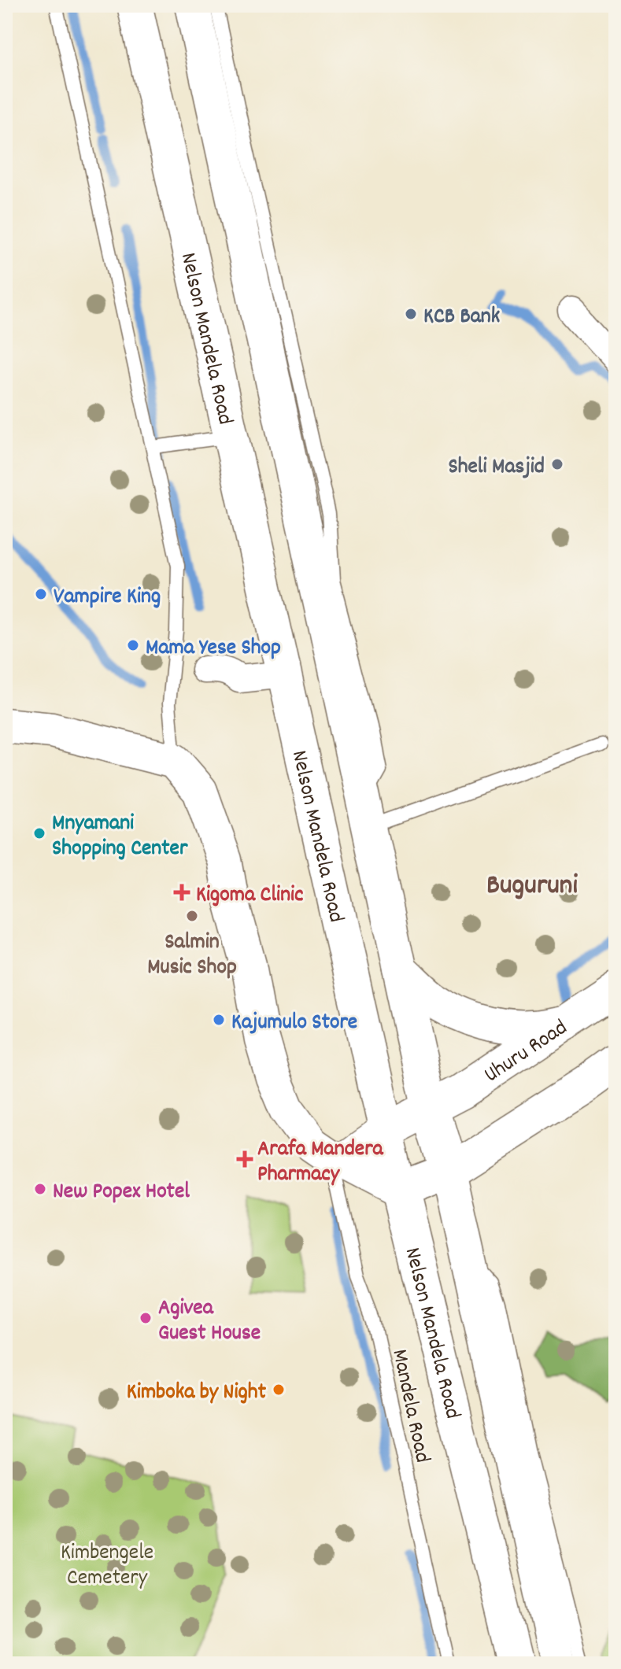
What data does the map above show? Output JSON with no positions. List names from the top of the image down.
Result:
{
  "streets": {
    "main road": ["Nelson Mandela Road", "Uhuru Road"],
    "lane": ["Mandela Road"]
  },
  "crossings": [
    ["Nelson Mandela Road", "Uhuru Road"],
    ["Uhuru Road", "Mandela Road"]
  ],
  "districts": ["Buguruni"],
  "parks": ["Kimbengele Cemetery"],
  "places": {
    "other": [
      "KCB Bank",
      "Sheli Masjid",
      "Vampire King",
      "Mama Yese Shop",
      "Mnyamani Shopping Center",
      "Salmin Music Shop",
      "Kajumulo Store",
      "New Popex Hotel",
      "Agivea Guest House",
      "Kimboka by Night"
    ],
    "health": ["Kigoma Clinic", "Arafa Mandera Pharmacy"]
  }
}
